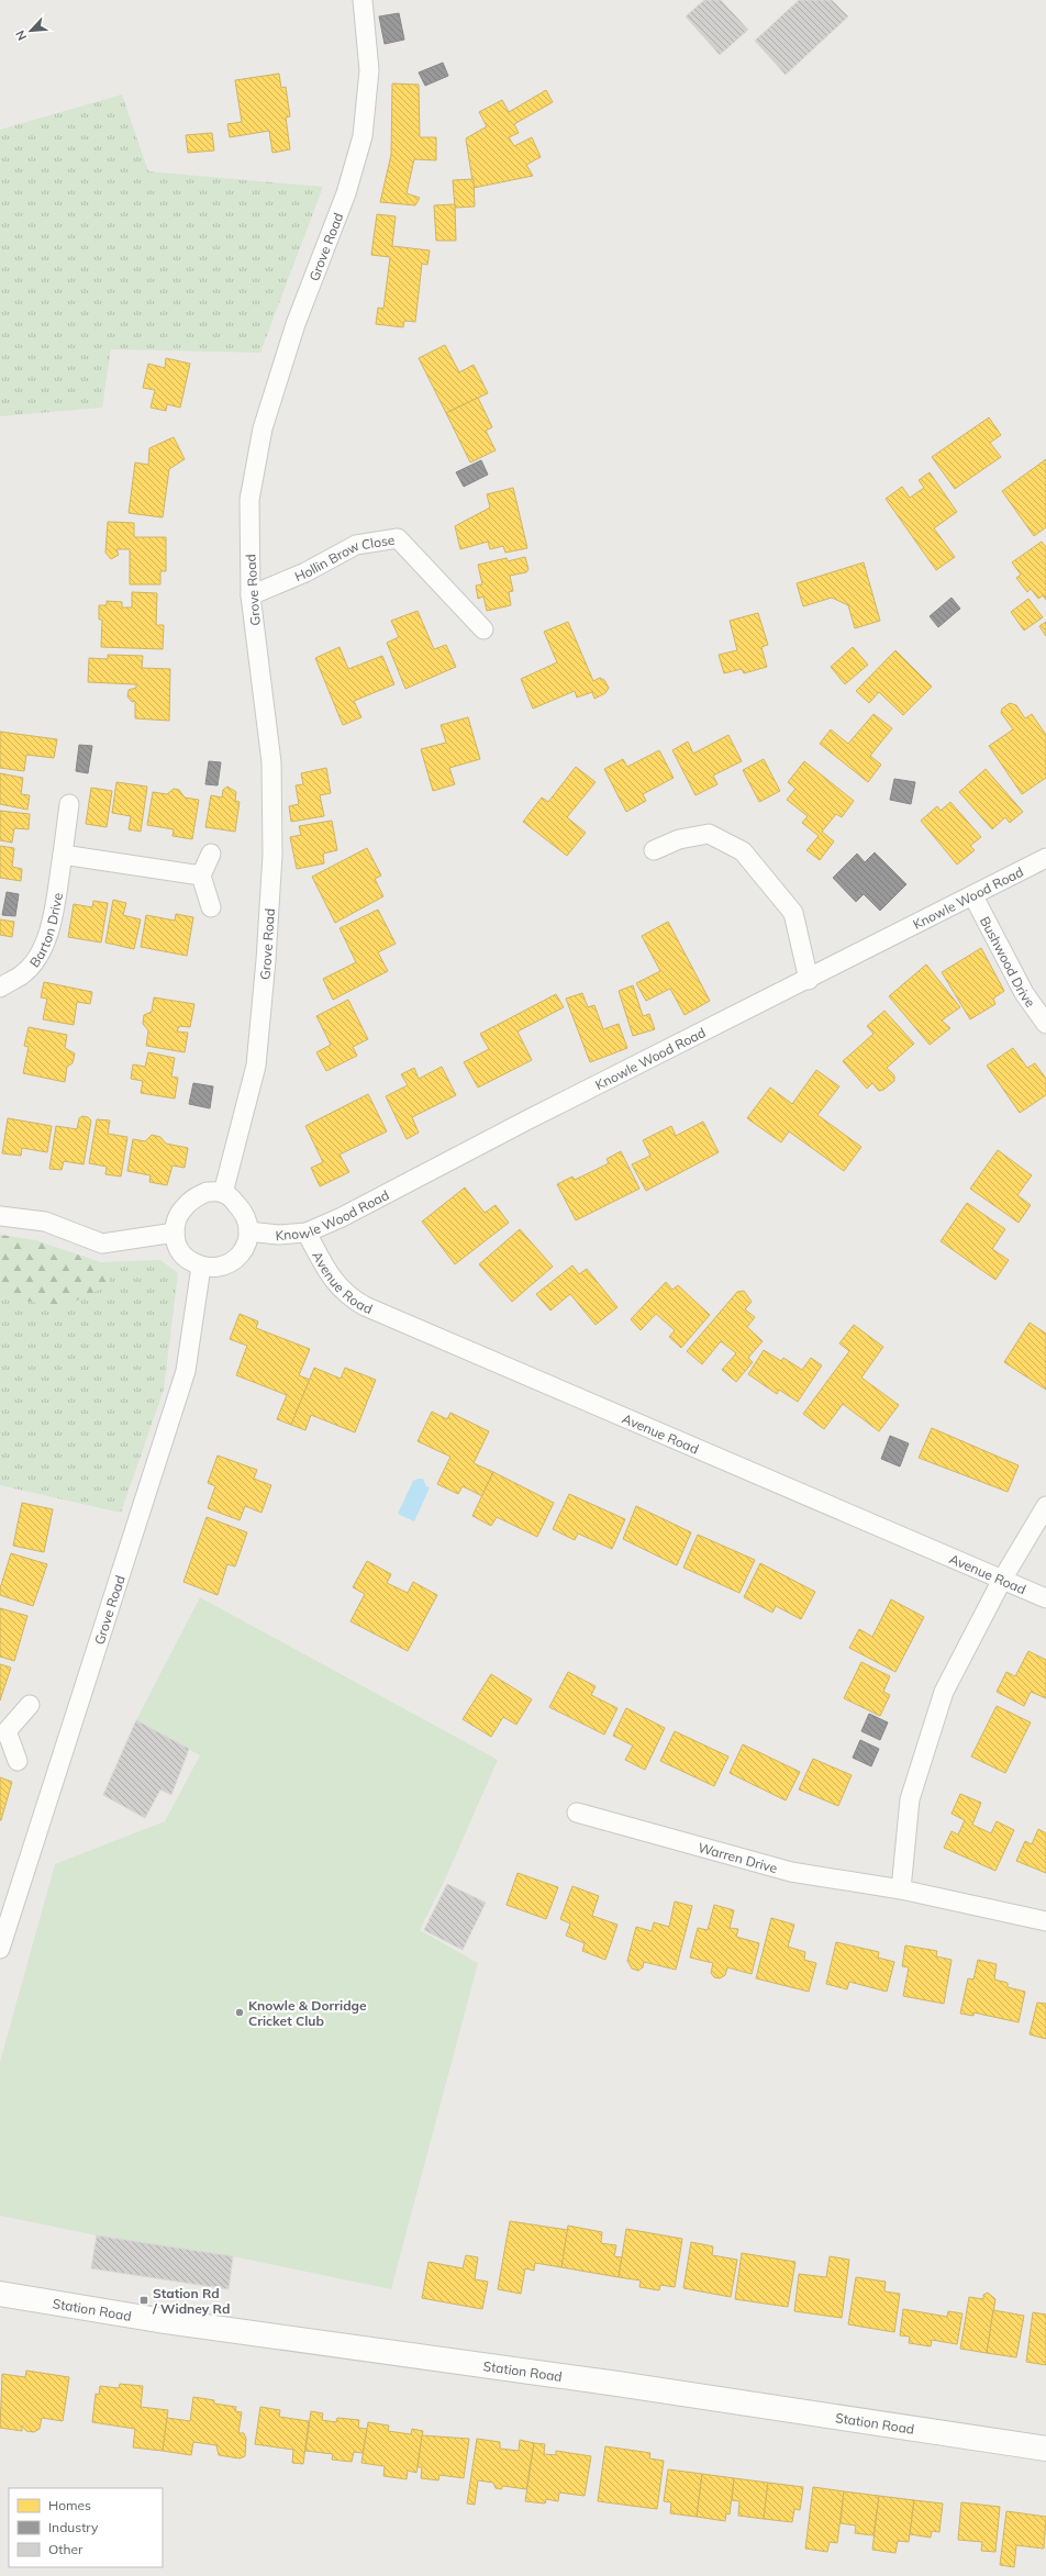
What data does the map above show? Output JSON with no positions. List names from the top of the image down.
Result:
{
  "streets": {
    "main road": ["Station Road"],
    "street": [
      "Grove Road",
      "Hollin Brow Close",
      "Knowle Wood Road",
      "Barton Drive",
      "Bushwood Drive",
      "Avenue Road",
      "Warren Drive"
    ]
  },
  "crossings": [
    ["Grove Road", "Hollin Brow Close"],
    ["Grove Road", "Knowle Wood Road"],
    ["Knowle Wood Road", "Bushwood Drive"],
    ["Knowle Wood Road", "Avenue Road"]
  ],
  "places": {
    "other": ["Knowle & Dorridge Cricket Club"],
    "transit": ["Station Rd / Widney Rd"]
  },
  "legend": ["Homes", "Industry", "Other"],
  "north": "bottom left"
}
